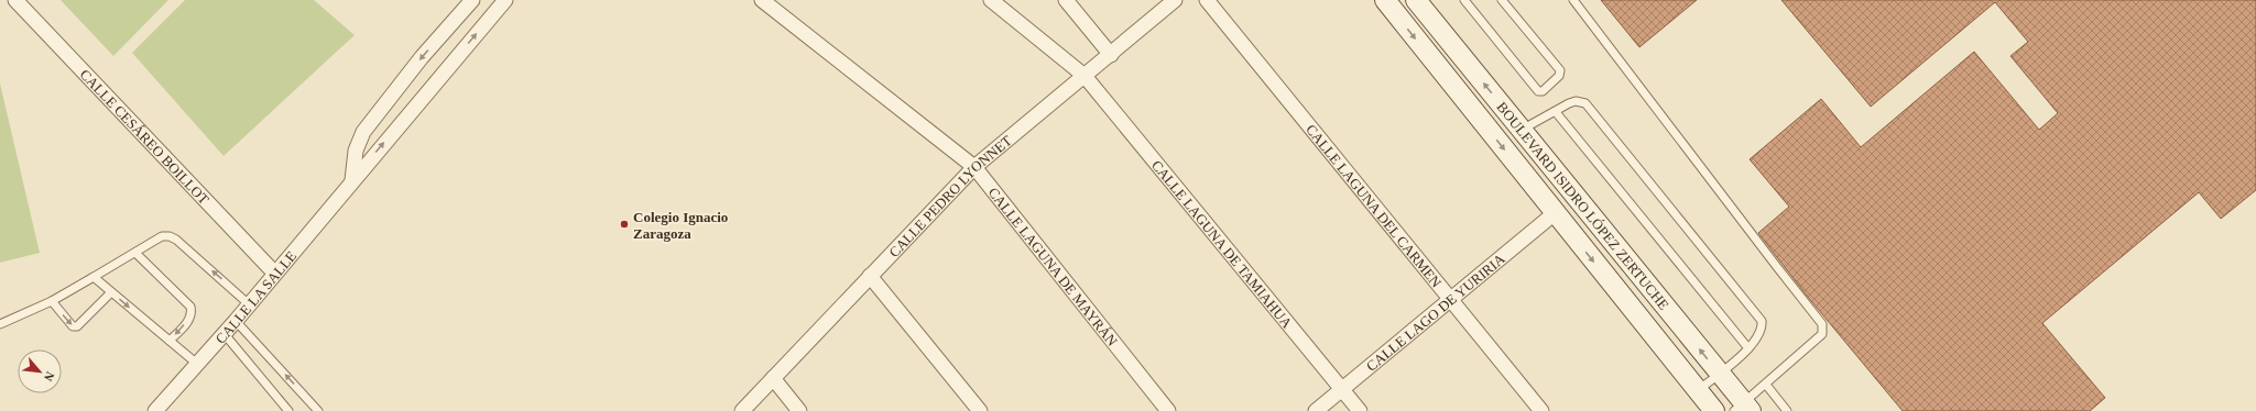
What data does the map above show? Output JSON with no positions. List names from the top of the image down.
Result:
{
  "streets": {
    "main road": ["BOULEVARD ISIDRO LÓPEZ ZERTUCHE"],
    "street": [
      "CALLE CESÁREO BOILLOT",
      "CALLE PEDRO LYONNET",
      "CALLE LAGUNA DEL CARMEN",
      "CALLE LAGUNA DE TAMIAHUA",
      "CALLE LAGUNA DE MAYRÁN",
      "CALLE LA SALLE",
      "CALLE LAGO DE YURIRIA"
    ]
  },
  "crossings": [
    ["CALLE CESÁREO BOILLOT", "CALLE LA SALLE"],
    ["CALLE PEDRO LYONNET", "CALLE LAGUNA DE TAMIAHUA"],
    ["CALLE PEDRO LYONNET", "CALLE LAGUNA DE MAYRÁN"],
    ["CALLE LAGUNA DEL CARMEN", "CALLE LAGO DE YURIRIA"],
    ["BOULEVARD ISIDRO LÓPEZ ZERTUCHE", "CALLE LAGO DE YURIRIA"],
    ["CALLE LAGUNA DE TAMIAHUA", "CALLE LAGO DE YURIRIA"]
  ],
  "places": ["Colegio Ignacio Zaragoza"],
  "north": "bottom right"
}
